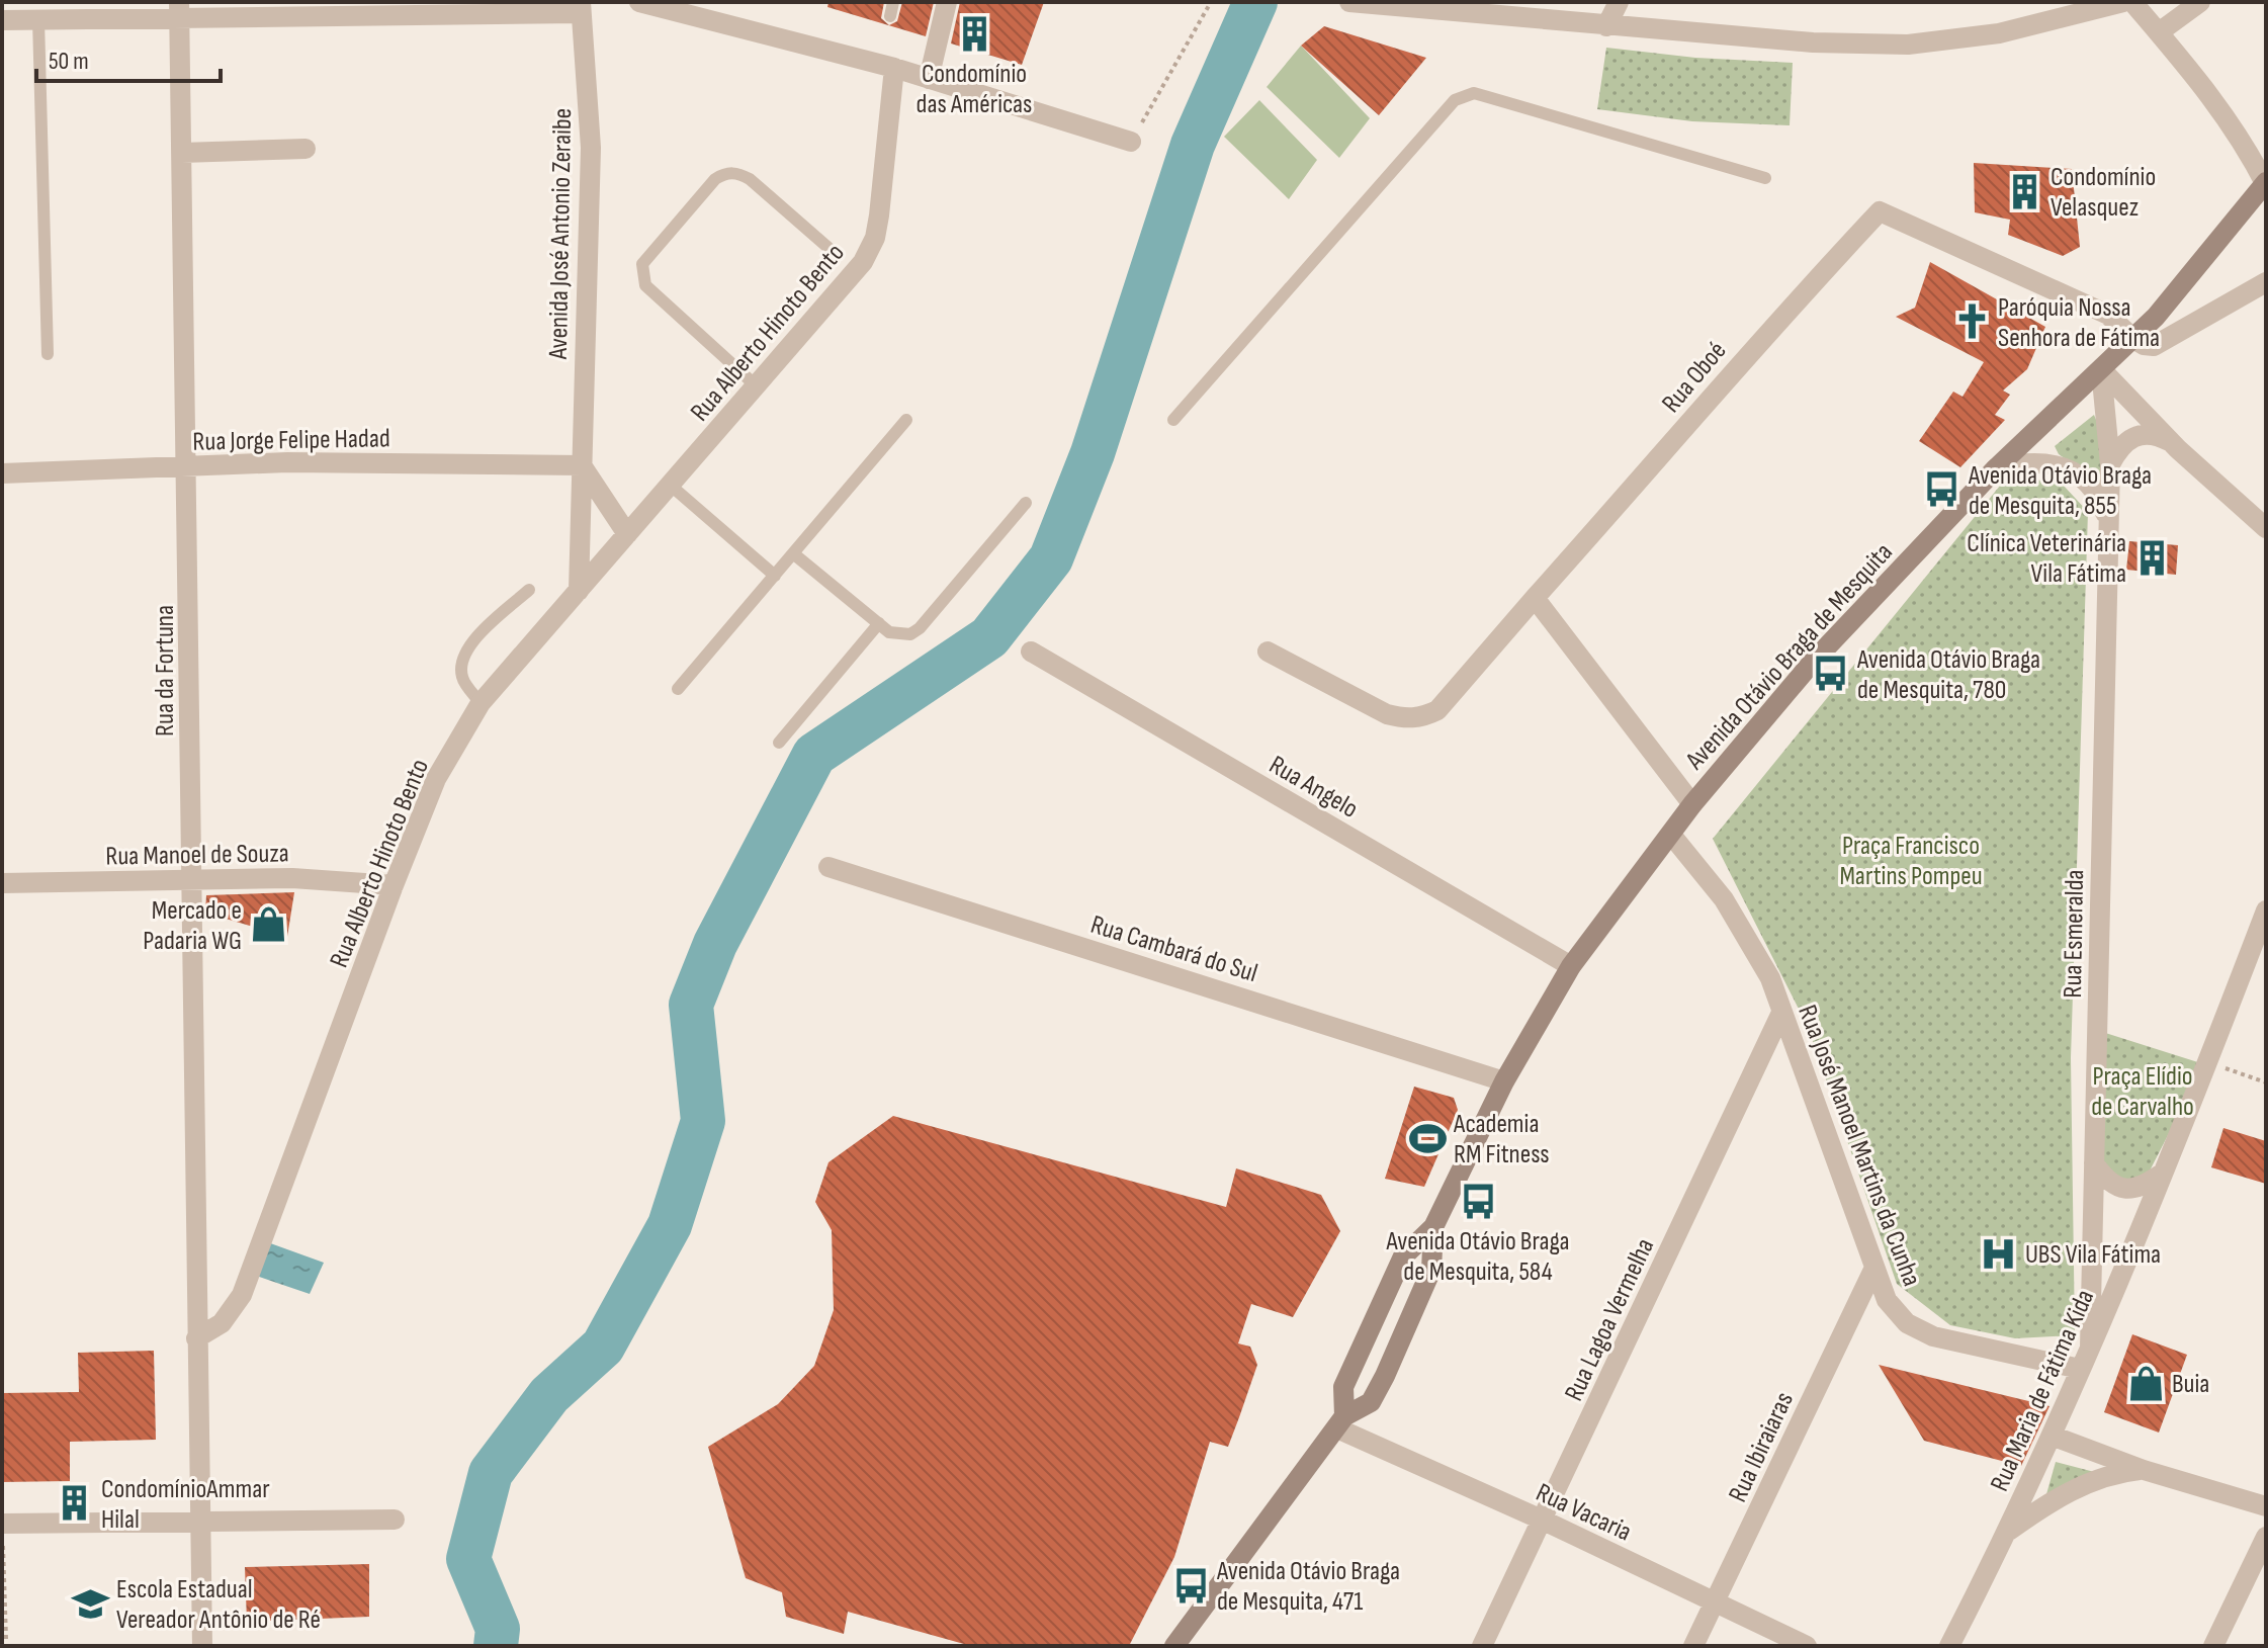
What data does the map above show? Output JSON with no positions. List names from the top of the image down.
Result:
{
  "streets": {
    "main road": ["Avenida Otávio Braga de Mesquita"],
    "street": [
      "Avenida José Antonio Zeraibe",
      "Rua Alberto Hinoto Bento",
      "Rua Oboé",
      "Rua Jorge Felipe Hadad",
      "Rua da Fortuna",
      "Rua Angelo",
      "Rua Manoel de Souza",
      "Rua Esmeralda",
      "Rua Cambará do Sul",
      "Rua José Manoel Martins da Cunha",
      "Rua Lagoa Vermelha",
      "Rua Maria de Fátima Kida",
      "Rua Ibiraiaras",
      "Rua Vacaria"
    ]
  },
  "crossings": [
    ["Avenida José Antonio Zeraibe", "Rua Alberto Hinoto Bento"],
    ["Avenida José Antonio Zeraibe", "Rua Jorge Felipe Hadad"],
    ["Rua Alberto Hinoto Bento", "Rua da Fortuna"],
    ["Rua Alberto Hinoto Bento", "Rua Manoel de Souza"],
    ["Rua Oboé", "Avenida Otávio Braga de Mesquita"],
    ["Rua Jorge Felipe Hadad", "Rua da Fortuna"],
    ["Avenida Otávio Braga de Mesquita", "Rua Angelo"],
    ["Avenida Otávio Braga de Mesquita", "Rua Esmeralda"],
    ["Avenida Otávio Braga de Mesquita", "Rua Cambará do Sul"],
    ["Avenida Otávio Braga de Mesquita", "Rua José Manoel Martins da Cunha"],
    ["Avenida Otávio Braga de Mesquita", "Rua Vacaria"],
    ["Rua da Fortuna", "Rua Manoel de Souza"],
    ["Rua Esmeralda", "Rua Maria de Fátima Kida"],
    ["Rua José Manoel Martins da Cunha", "Rua Lagoa Vermelha"],
    ["Rua José Manoel Martins da Cunha", "Rua Maria de Fátima Kida"],
    ["Rua José Manoel Martins da Cunha", "Rua Ibiraiaras"],
    ["Rua Lagoa Vermelha", "Rua Vacaria"],
    ["Rua Ibiraiaras", "Rua Vacaria"]
  ],
  "parks": ["Praça Francisco Martins Pompeu", "Praça Elídio de Carvalho"],
  "places": {
    "building": [
      "Condomínio das Américas",
      "Condomínio Velasquez",
      "Clínica Veterinária Vila Fátima",
      "CondomínioAmmar Hilal"
    ],
    "church": ["Paróquia Nossa Senhora de Fátima"],
    "bus stop": [
      "Avenida Otávio Braga de Mesquita, 855",
      "Avenida Otávio Braga de Mesquita, 780",
      "Avenida Otávio Braga de Mesquita, 584",
      "Avenida Otávio Braga de Mesquita, 471"
    ],
    "shop": ["Mercado e Padaria WG", "Buia"],
    "sports": ["Academia RM Fitness"],
    "hospital": ["UBS Vila Fátima"],
    "school or university": ["Escola Estadual Vereador Antônio de Ré"]
  },
  "scale_bar": "50 m"
}
